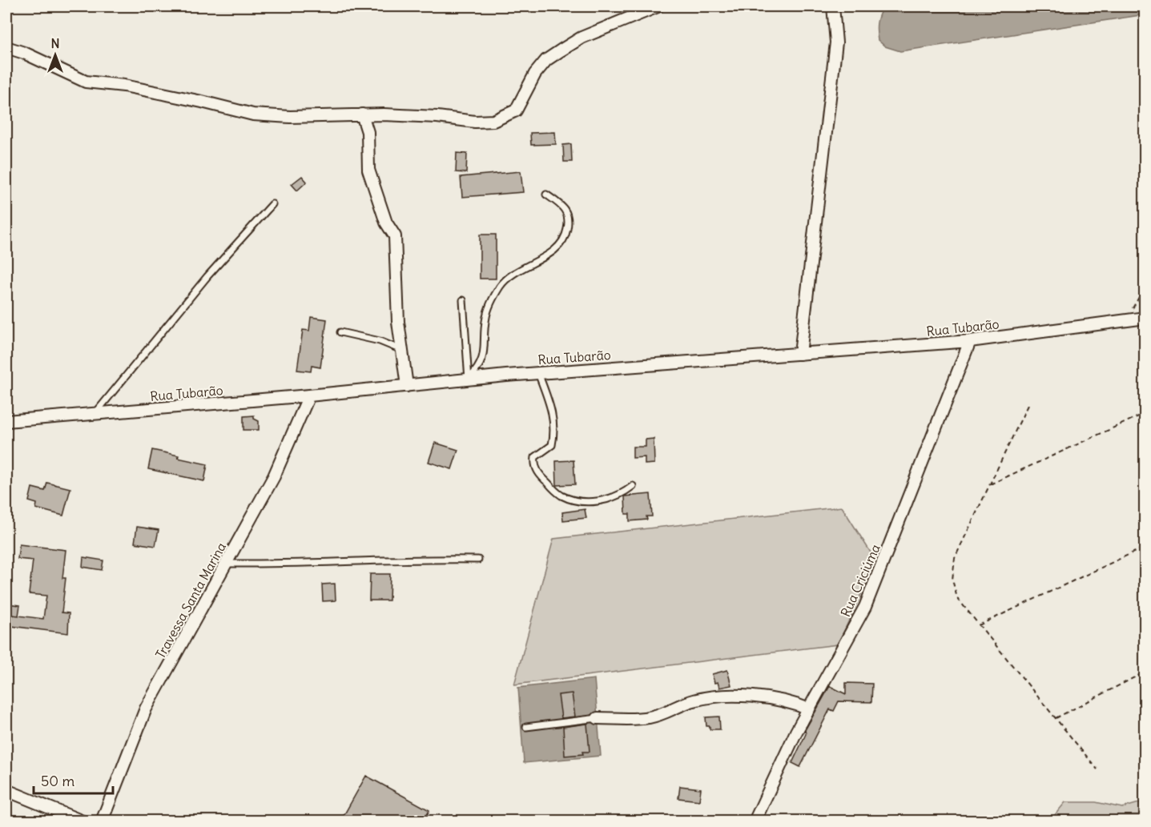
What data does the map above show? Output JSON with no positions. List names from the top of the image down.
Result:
{
  "streets": {
    "street": ["Rua Tubarão", "Rua Criciúma", "Travessa Santa Marina"]
  },
  "crossings": [
    ["Rua Tubarão", "Rua Criciúma"],
    ["Rua Tubarão", "Travessa Santa Marina"]
  ],
  "scale_bar": "50 m",
  "north": "top"
}
